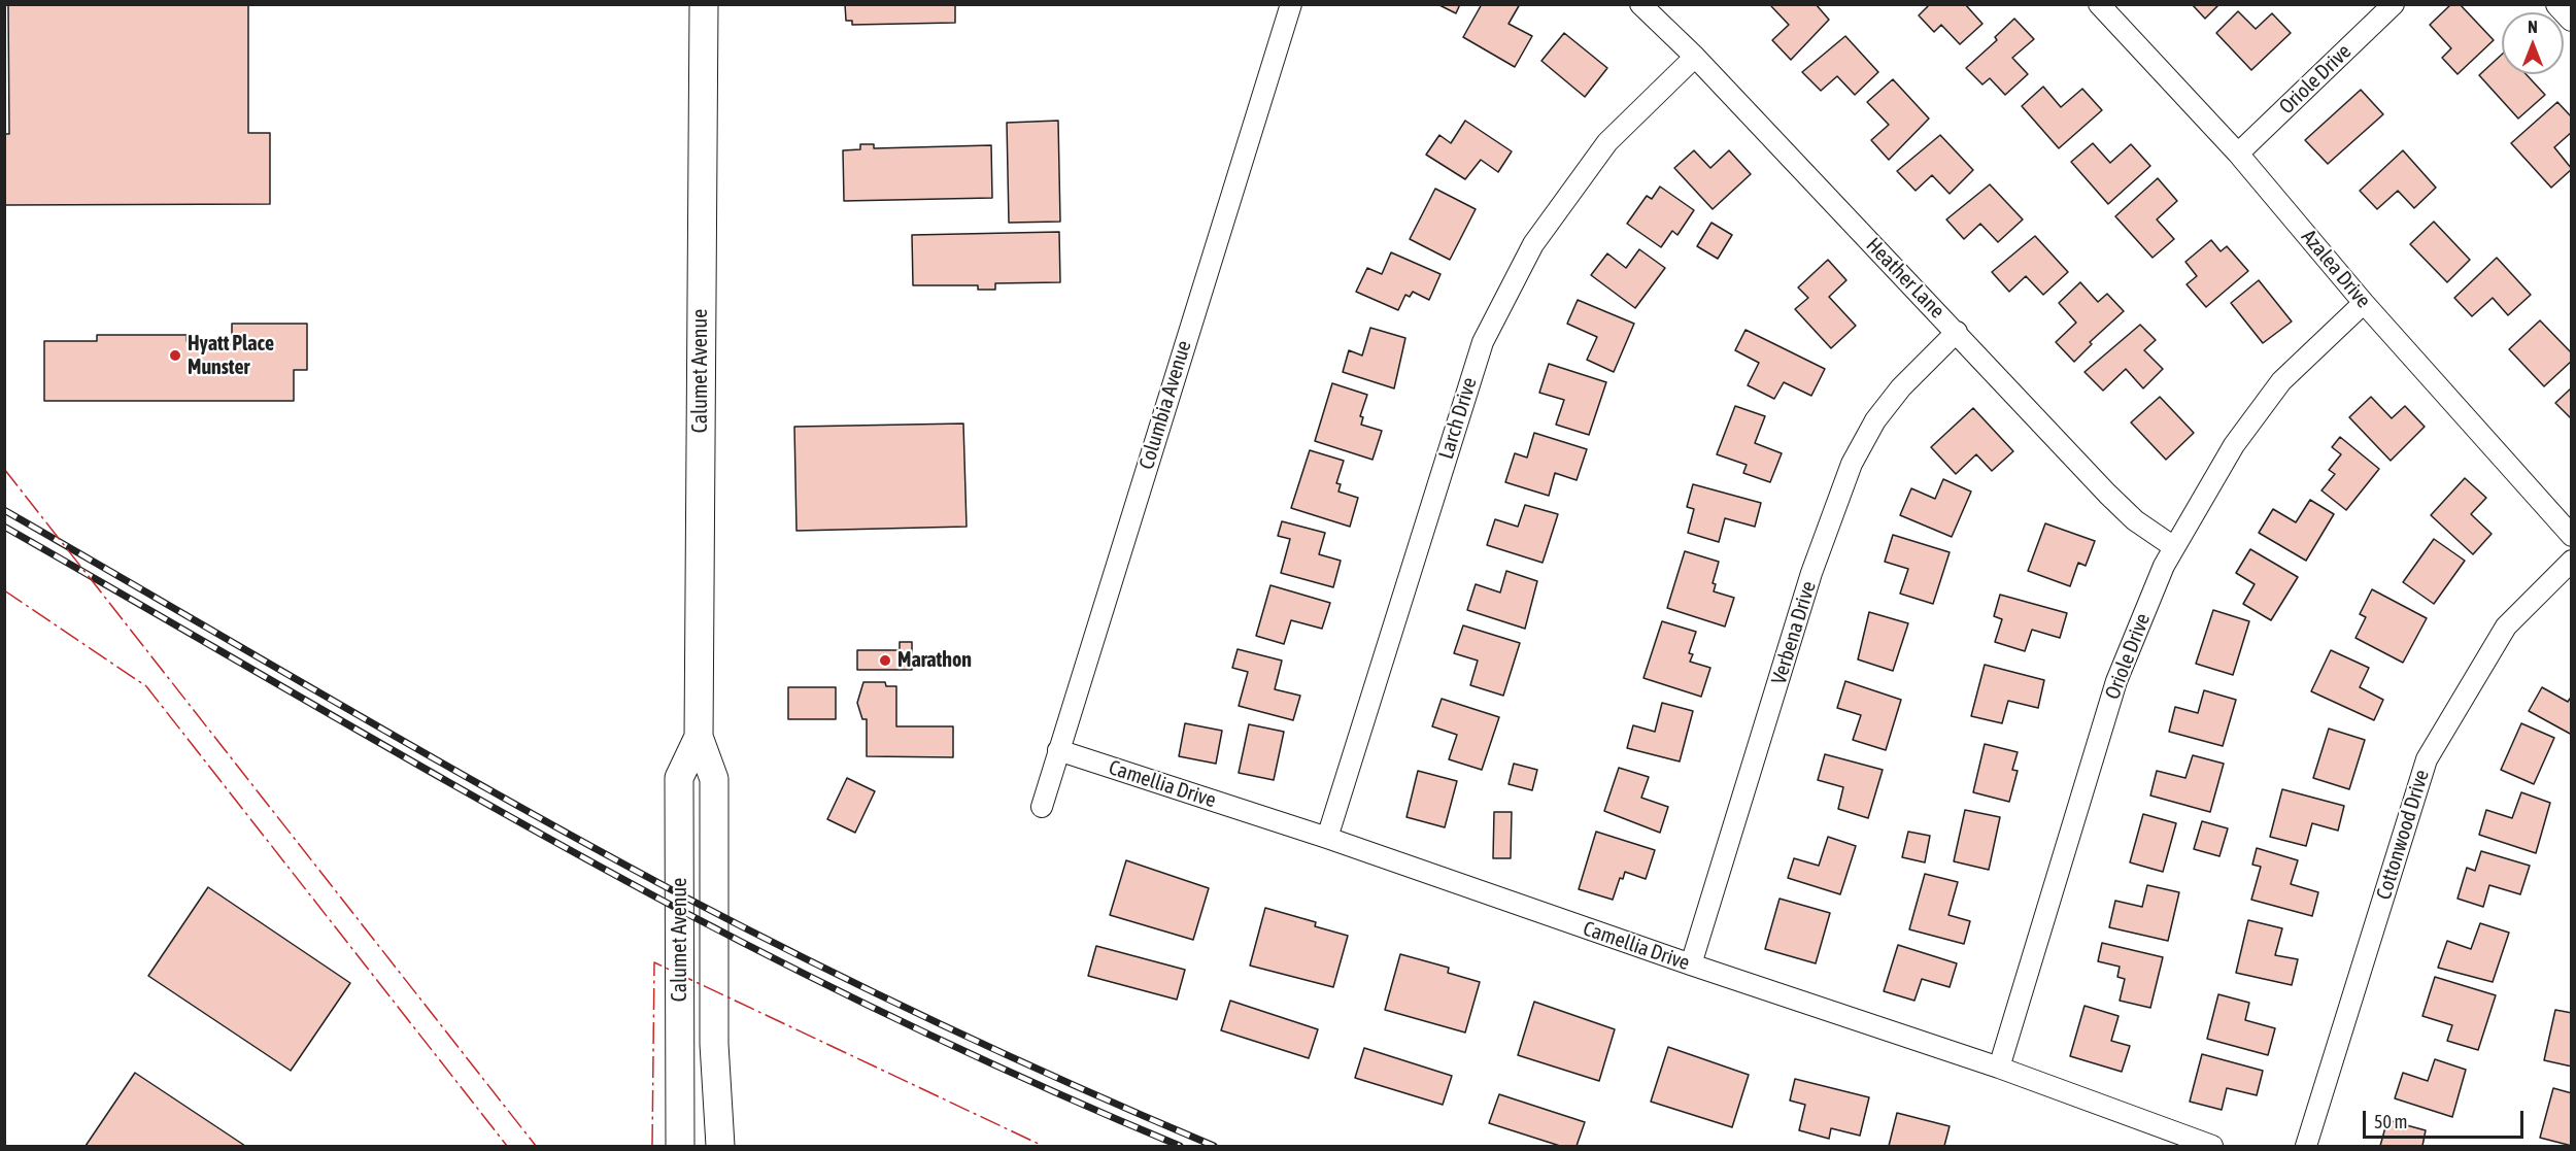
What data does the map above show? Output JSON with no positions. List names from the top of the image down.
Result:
{
  "streets": {
    "main road": ["Calumet Avenue"],
    "street": [
      "Oriole Drive",
      "Azalea Drive",
      "Heather Lane",
      "Columbia Avenue",
      "Larch Drive",
      "Verbena Drive",
      "Camellia Drive",
      "Cottonwood Drive"
    ]
  },
  "crossings": [
    ["Oriole Drive", "Azalea Drive"],
    ["Oriole Drive", "Heather Lane"],
    ["Oriole Drive", "Camellia Drive"],
    ["Heather Lane", "Larch Drive"],
    ["Heather Lane", "Verbena Drive"],
    ["Columbia Avenue", "Camellia Drive"],
    ["Larch Drive", "Camellia Drive"],
    ["Verbena Drive", "Camellia Drive"]
  ],
  "places": ["Hyatt Place Munster", "Marathon"],
  "scale_bar": "50 m",
  "north": "top"
}
